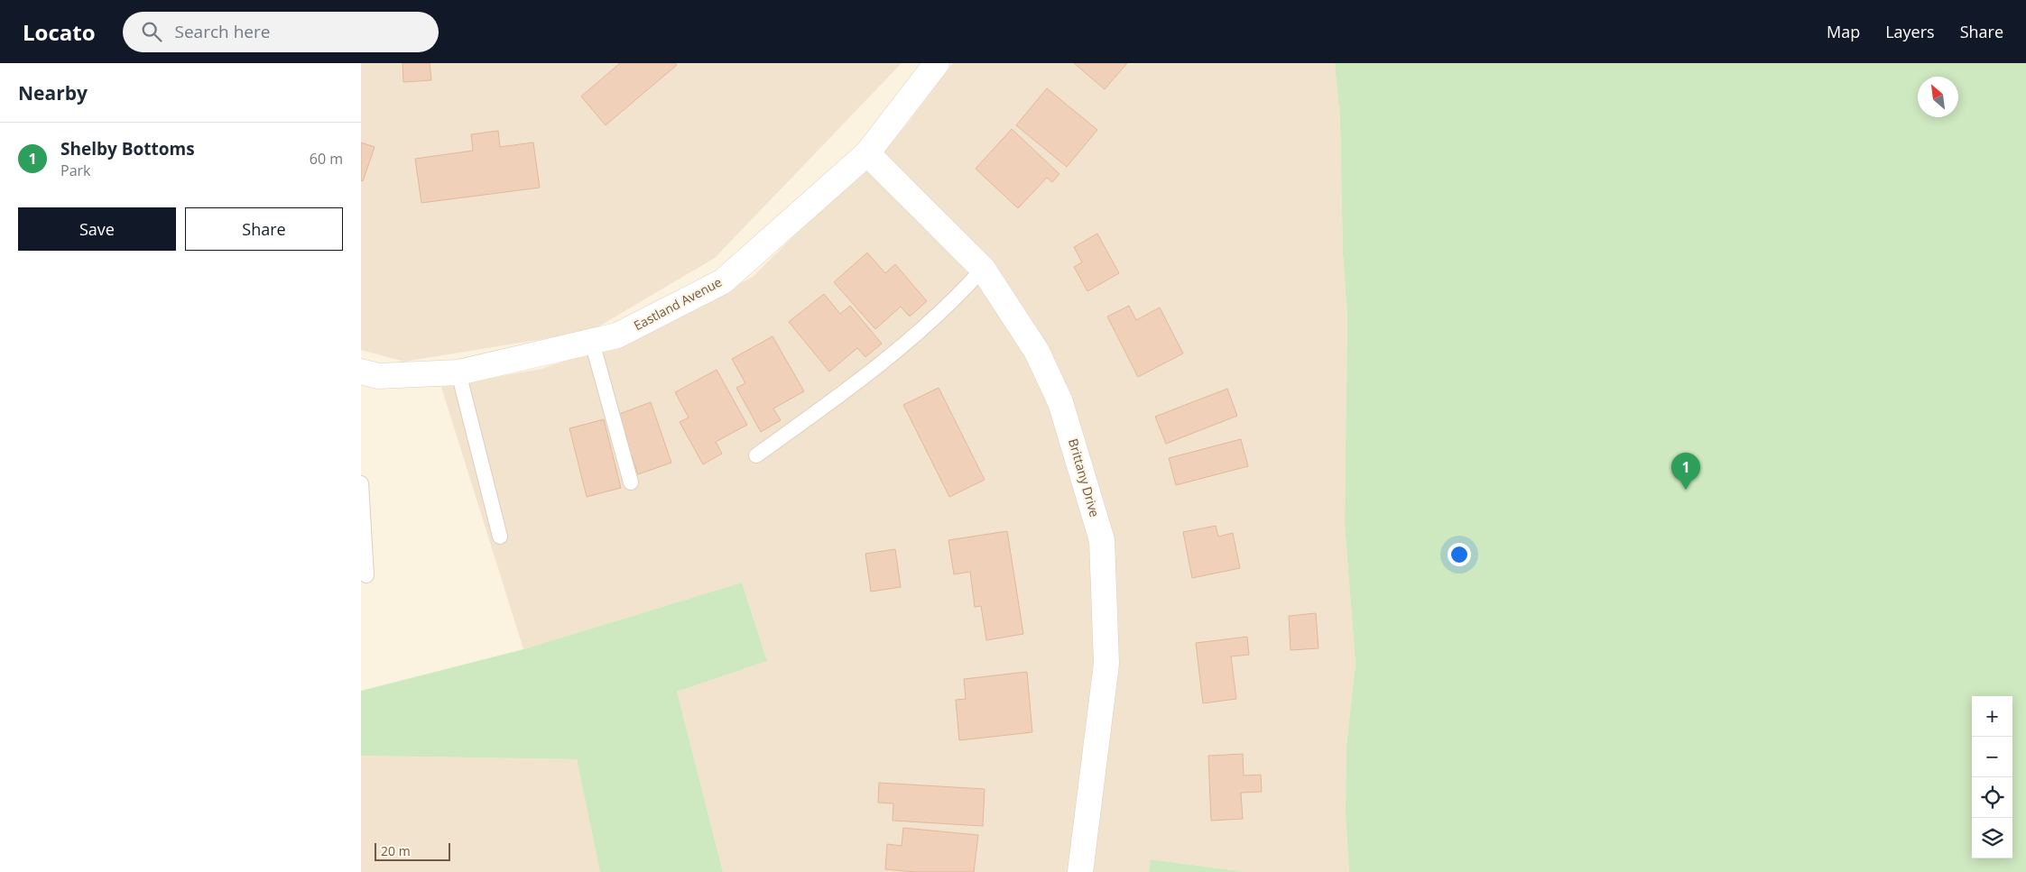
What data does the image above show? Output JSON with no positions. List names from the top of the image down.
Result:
{
  "streets": {
    "street": ["Eastland Avenue", "Brittany Drive"]
  },
  "crossings": [
    ["Eastland Avenue", "Brittany Drive"]
  ],
  "scale_bar": "20 m",
  "north": "top left",
  "page": {
    "header": "Locato",
    "search": "Search here",
    "nav": ["Map", "Layers", "Share"],
    "heading": "Nearby",
    "list": [
      {
        "mark": "1",
        "name": "Shelby Bottoms",
        "note": "Park",
        "value": "60 m"
      }
    ],
    "buttons": ["Save", "Share"],
    "pins": "1",
    "map_buttons": ["+", "−"],
    "scale": "20 m"
  }
}
